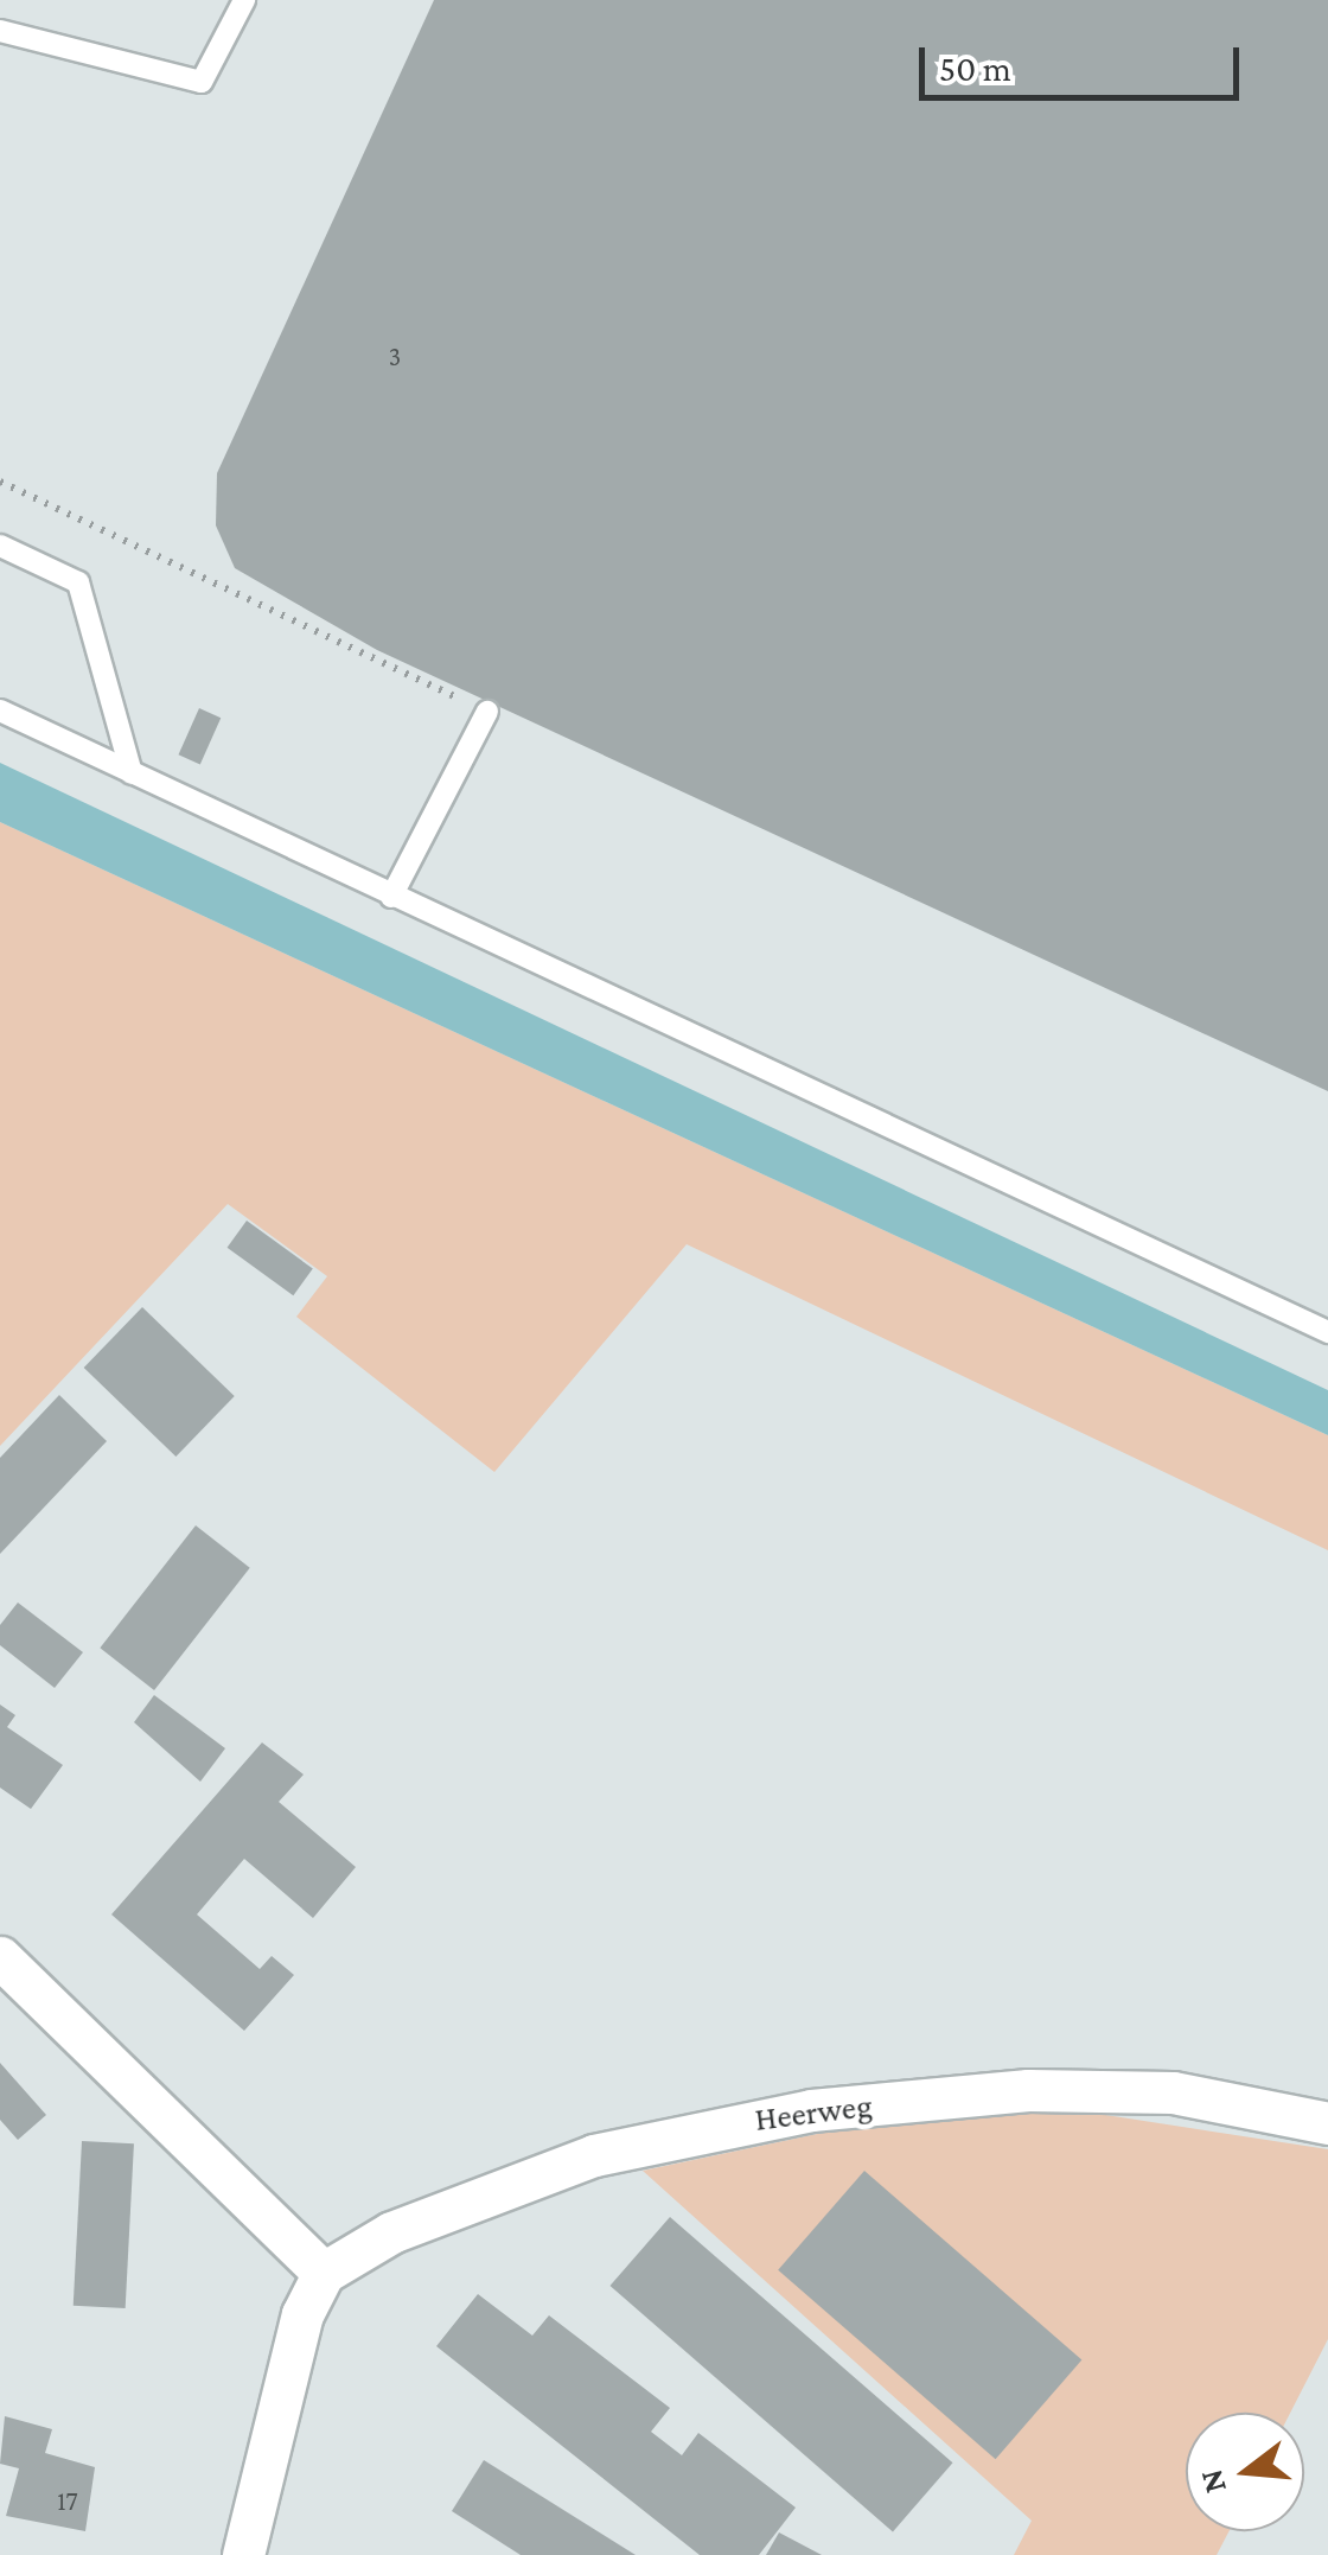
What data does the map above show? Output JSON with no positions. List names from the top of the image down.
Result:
{
  "streets": {
    "street": ["Heerweg"]
  },
  "house_numbers": ["3", "17"],
  "scale_bar": "50 m",
  "north": "left"
}
